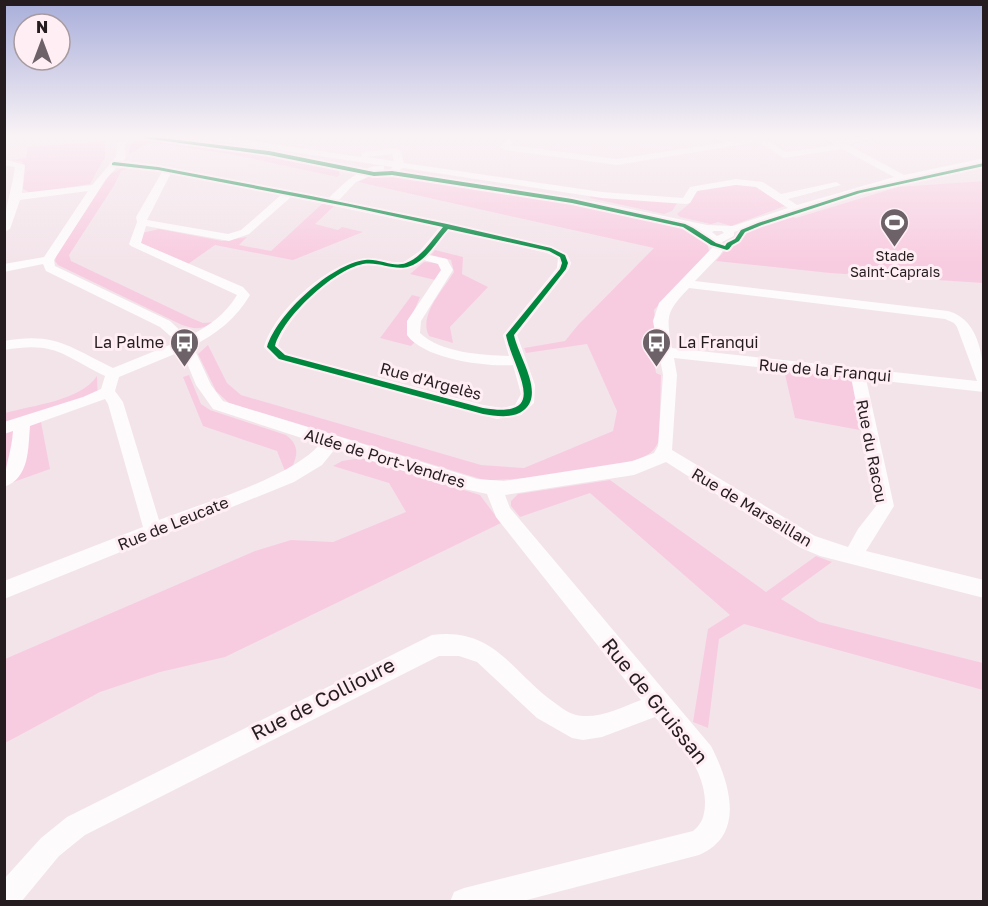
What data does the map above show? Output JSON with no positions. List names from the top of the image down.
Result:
{
  "streets": {
    "street": [
      "Rue de la Franqui",
      "Rue d'Argelès",
      "Rue du Racou",
      "Allée de Port-Vendres",
      "Rue de Marseillan",
      "Rue de Leucate",
      "Rue de Collioure",
      "Rue de Gruissan"
    ]
  },
  "crossings": [
    ["Rue de la Franqui", "Rue du Racou"],
    ["Rue du Racou", "Rue de Marseillan"],
    ["Allée de Port-Vendres", "Rue de Marseillan"],
    ["Allée de Port-Vendres", "Rue de Leucate"],
    ["Allée de Port-Vendres", "Rue de Gruissan"],
    ["Rue de Collioure", "Rue de Gruissan"]
  ],
  "places": {
    "sports": ["Stade Saint-Caprais"],
    "bus stop": ["La Palme", "La Franqui"]
  },
  "north": "top"
}
